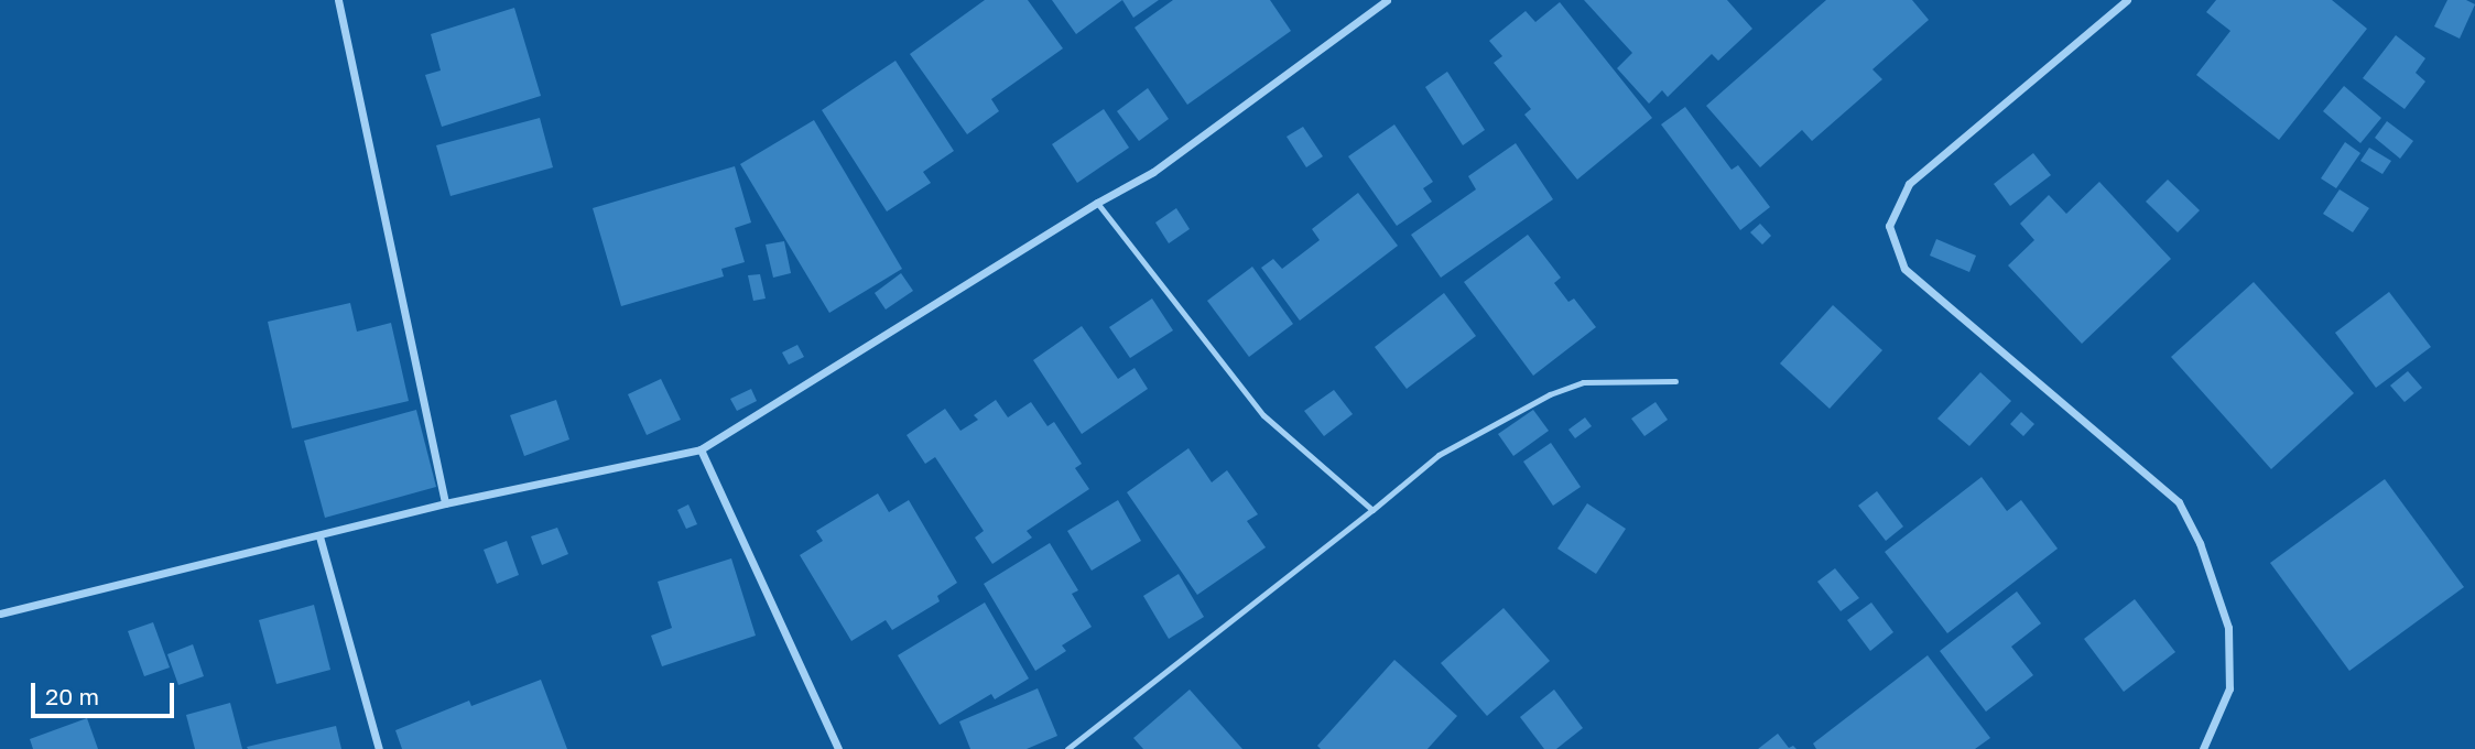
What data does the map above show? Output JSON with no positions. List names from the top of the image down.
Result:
{
  "scale_bar": "20 m"
}
